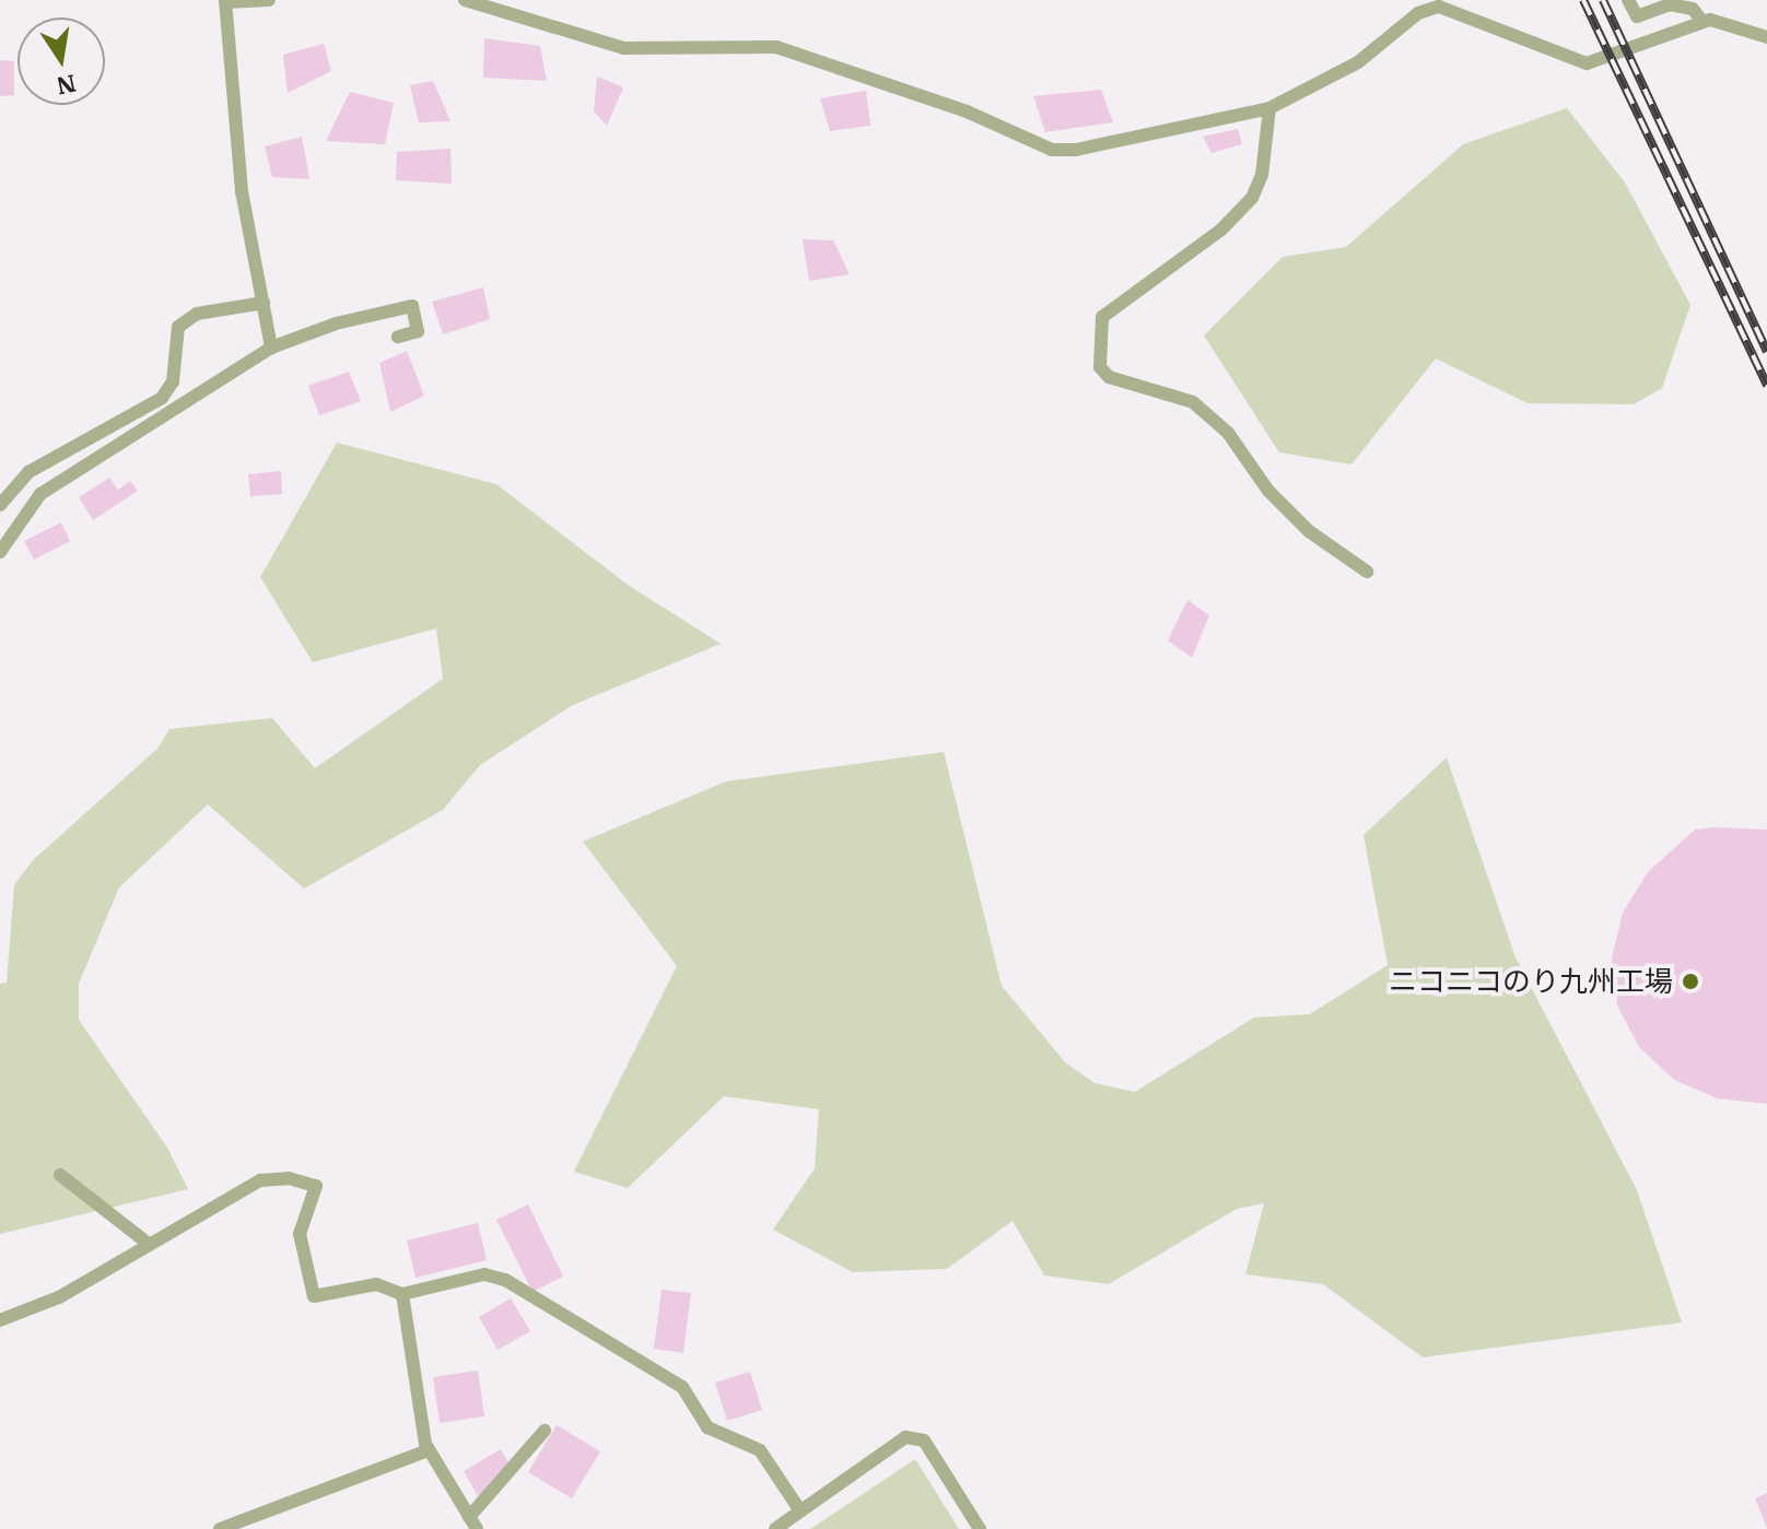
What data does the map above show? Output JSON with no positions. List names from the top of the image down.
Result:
{
  "places": ["ニコニコのり九州工場"],
  "north": "bottom"
}
